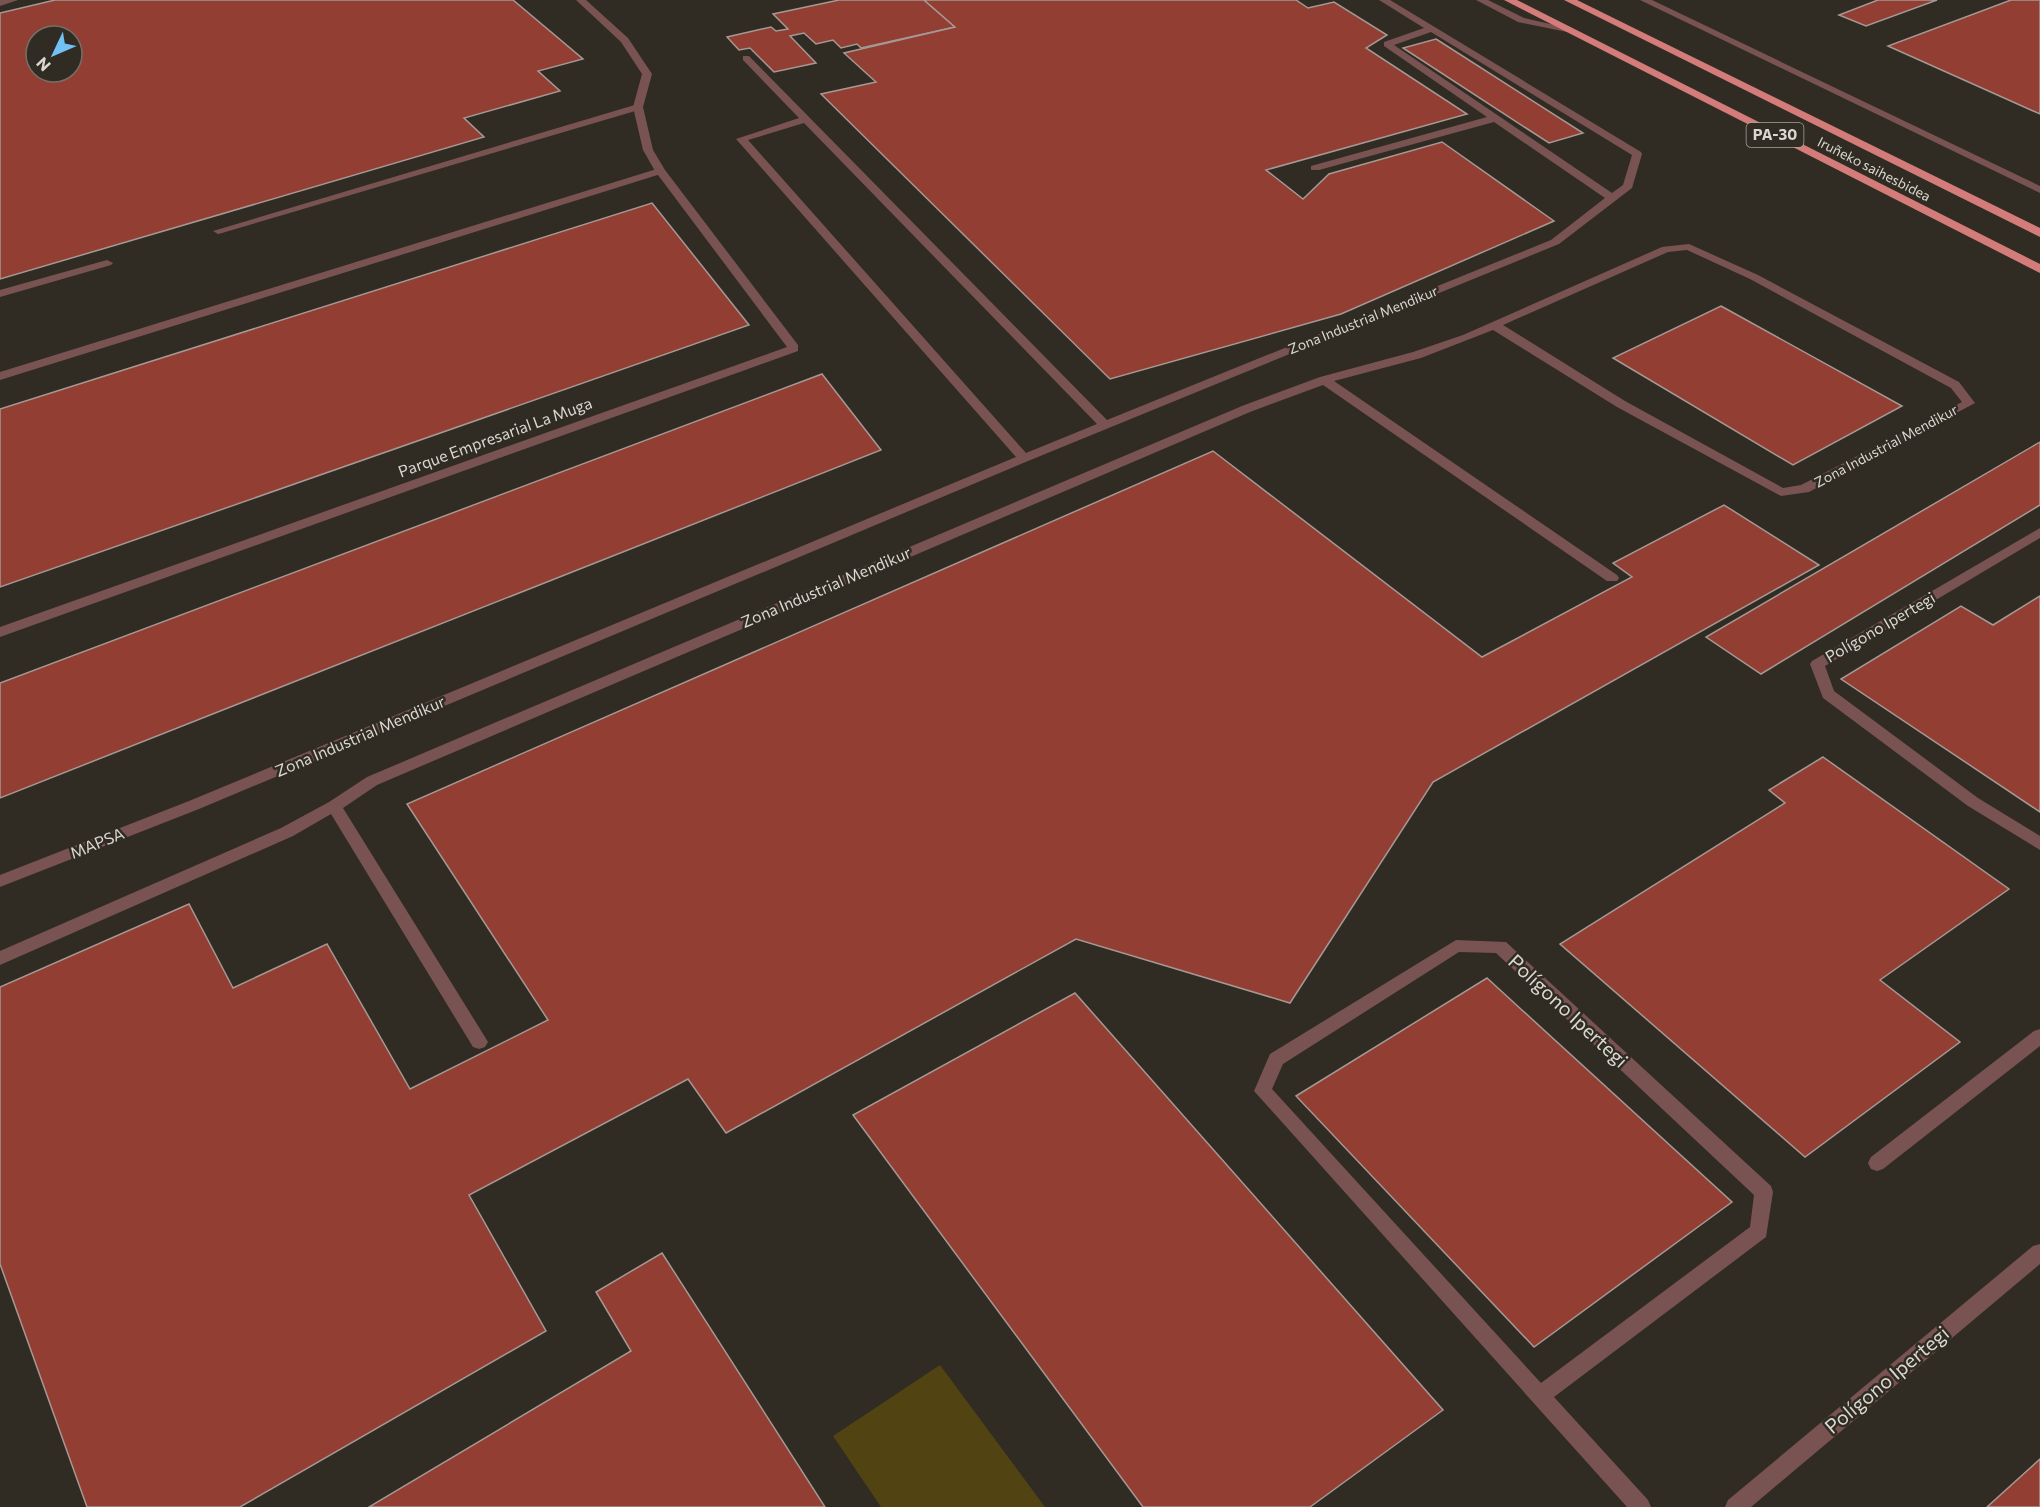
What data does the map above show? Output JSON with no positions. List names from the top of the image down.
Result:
{
  "streets": {
    "highway": ["PA-30", "Iruñeko saihesbidea"],
    "street": [
      "Zona Industrial Mendikur",
      "Parque Empresarial La Muga",
      "Polígono Ipertegi",
      "MAPSA"
    ]
  },
  "crossings": [
    ["Zona Industrial Mendikur", "MAPSA"]
  ],
  "north": "bottom left"
}
